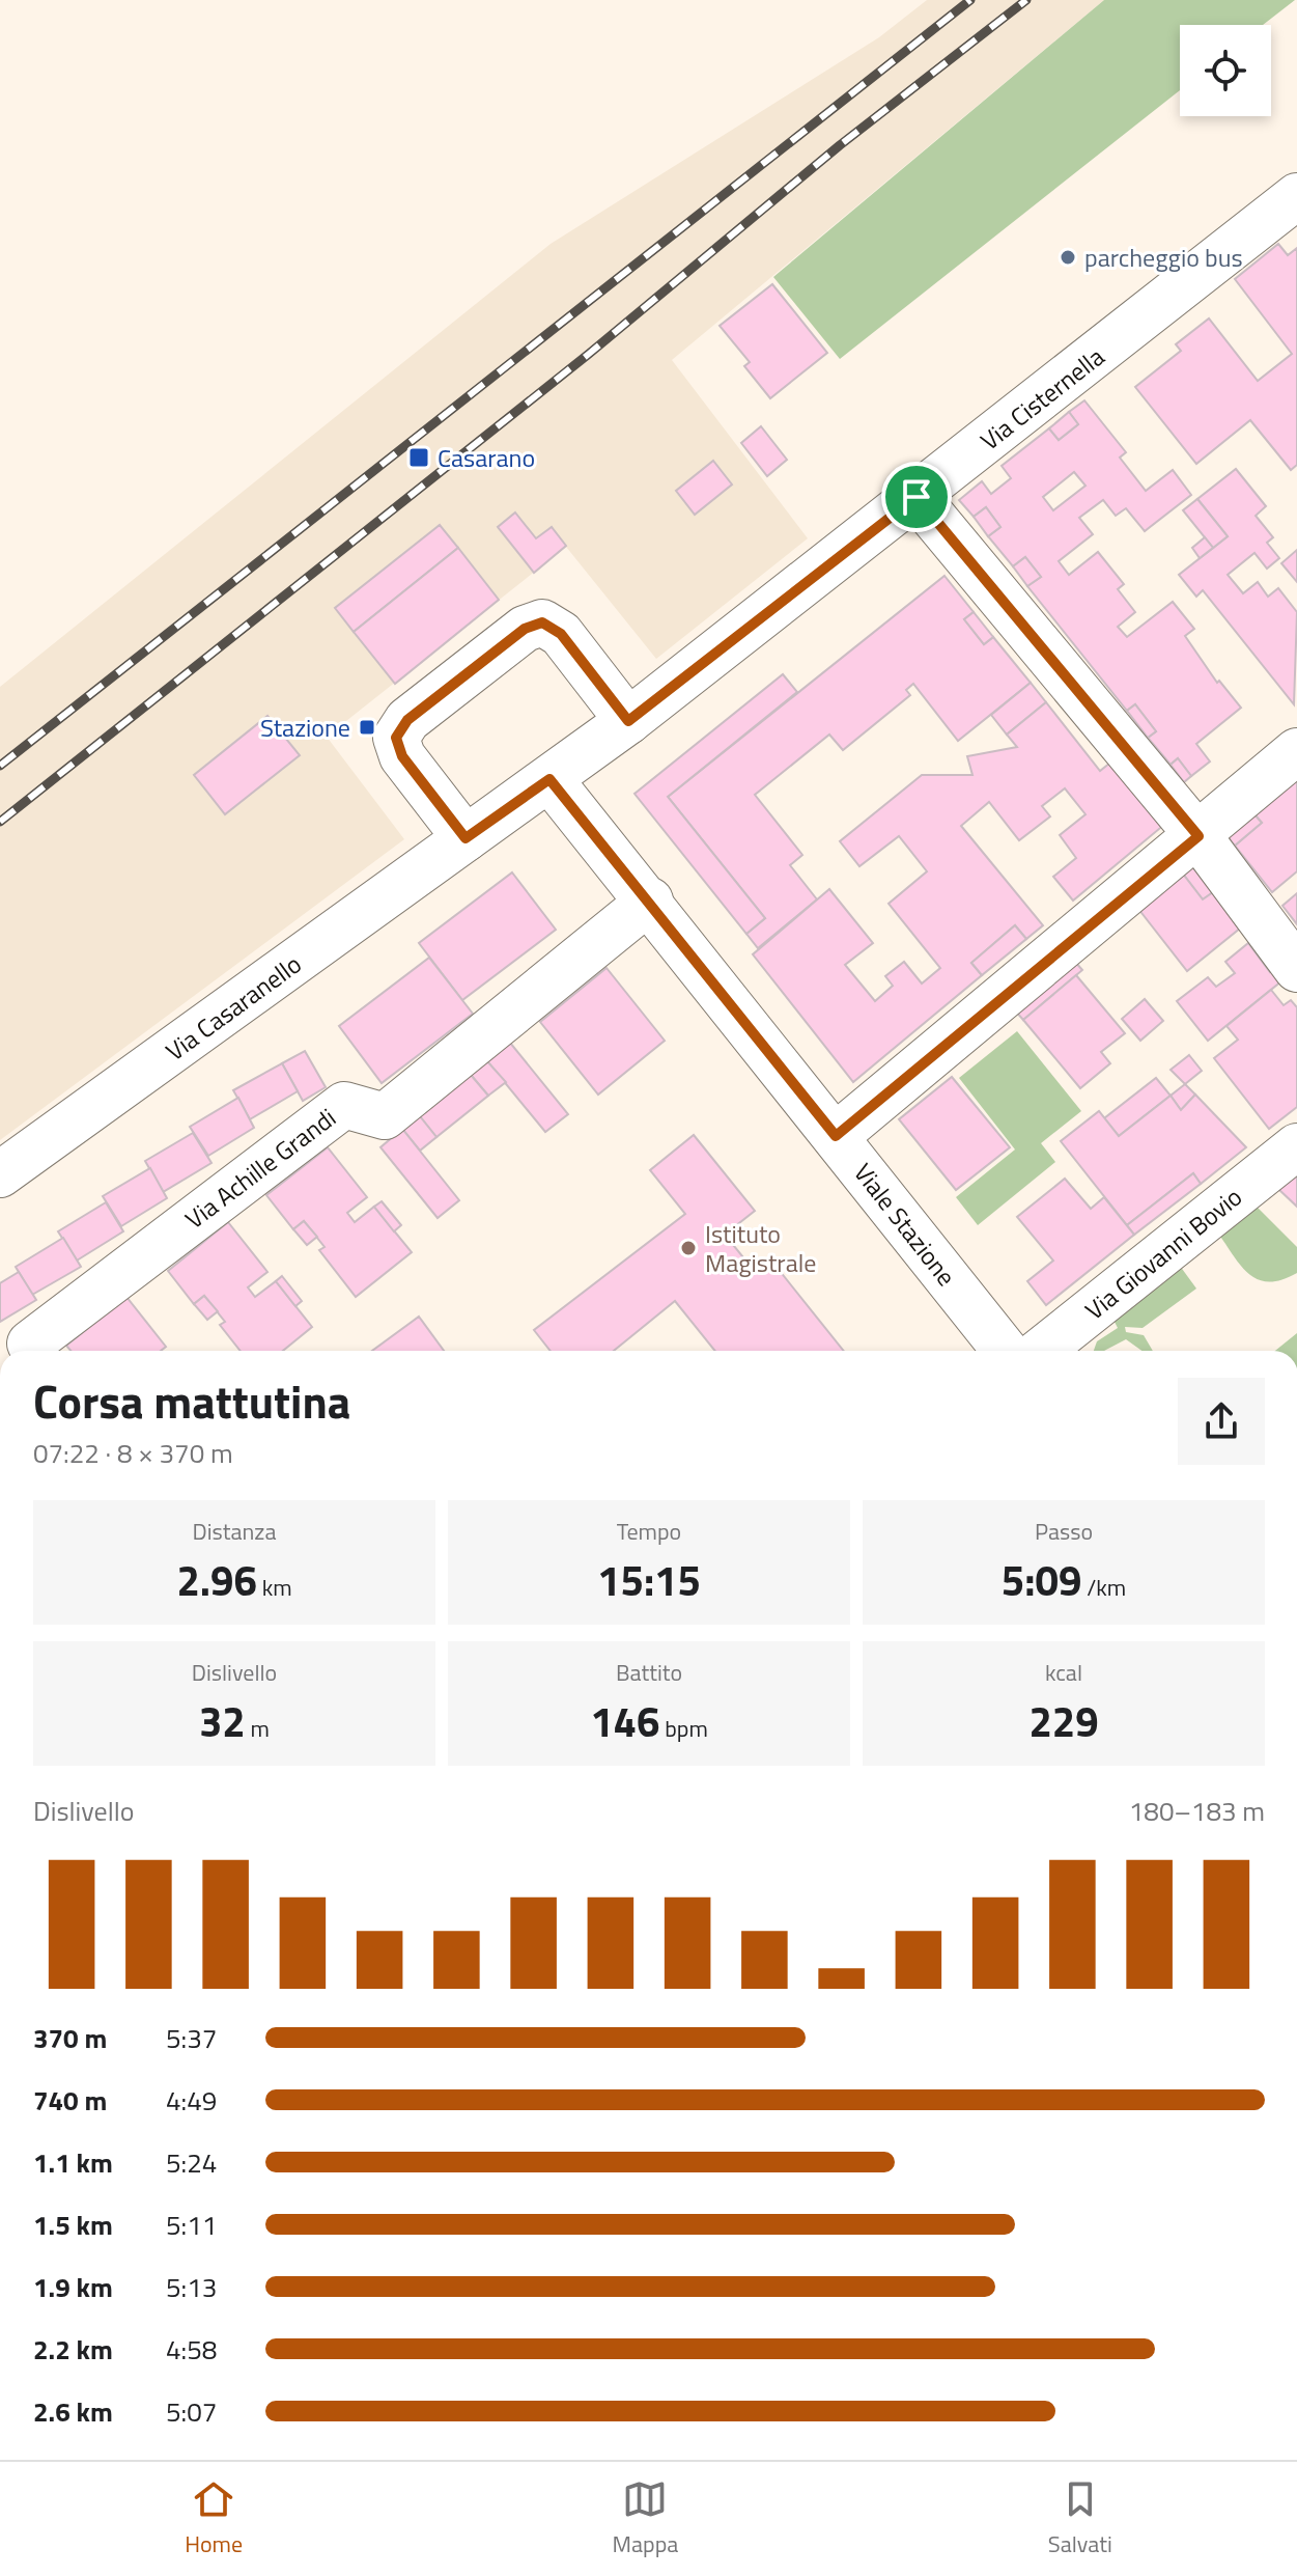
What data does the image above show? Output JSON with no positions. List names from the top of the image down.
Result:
{
  "streets": {
    "street": [
      "Via Cisternella",
      "Via Casaranello",
      "Via Achille Grandi",
      "Viale Stazione",
      "Via Giovanni Bovio"
    ]
  },
  "crossings": [
    ["Via Cisternella", "Via Casaranello"],
    ["Via Cisternella", "Viale Stazione"],
    ["Via Casaranello", "Viale Stazione"],
    ["Via Achille Grandi", "Viale Stazione"]
  ],
  "places": {
    "other": ["parcheggio bus", "Istituto Magistrale"],
    "transit": ["Casarano", "Stazione"]
  },
  "page": {
    "heading": ["Corsa mattutina", "07:22 · 8 × 370 m"],
    "stats": [
      ["Distanza", "2.96 km"],
      ["Tempo", "15:15"],
      ["Passo", "5:09 /km"],
      ["Dislivello", "32 m"],
      ["Battito", "146 bpm"],
      ["kcal", "229"]
    ],
    "chart": ["Dislivello", "180–183 m"],
    "list": [
      {
        "name": "370 m",
        "note": "5:37"
      },
      {
        "name": "740 m",
        "note": "4:49"
      },
      {
        "name": "1.1 km",
        "note": "5:24"
      },
      {
        "name": "1.5 km",
        "note": "5:11"
      },
      {
        "name": "1.9 km",
        "note": "5:13"
      },
      {
        "name": "2.2 km",
        "note": "4:58"
      },
      {
        "name": "2.6 km",
        "note": "5:07"
      }
    ],
    "tabs": ["Home", "Mappa", "Salvati"]
  }
}
